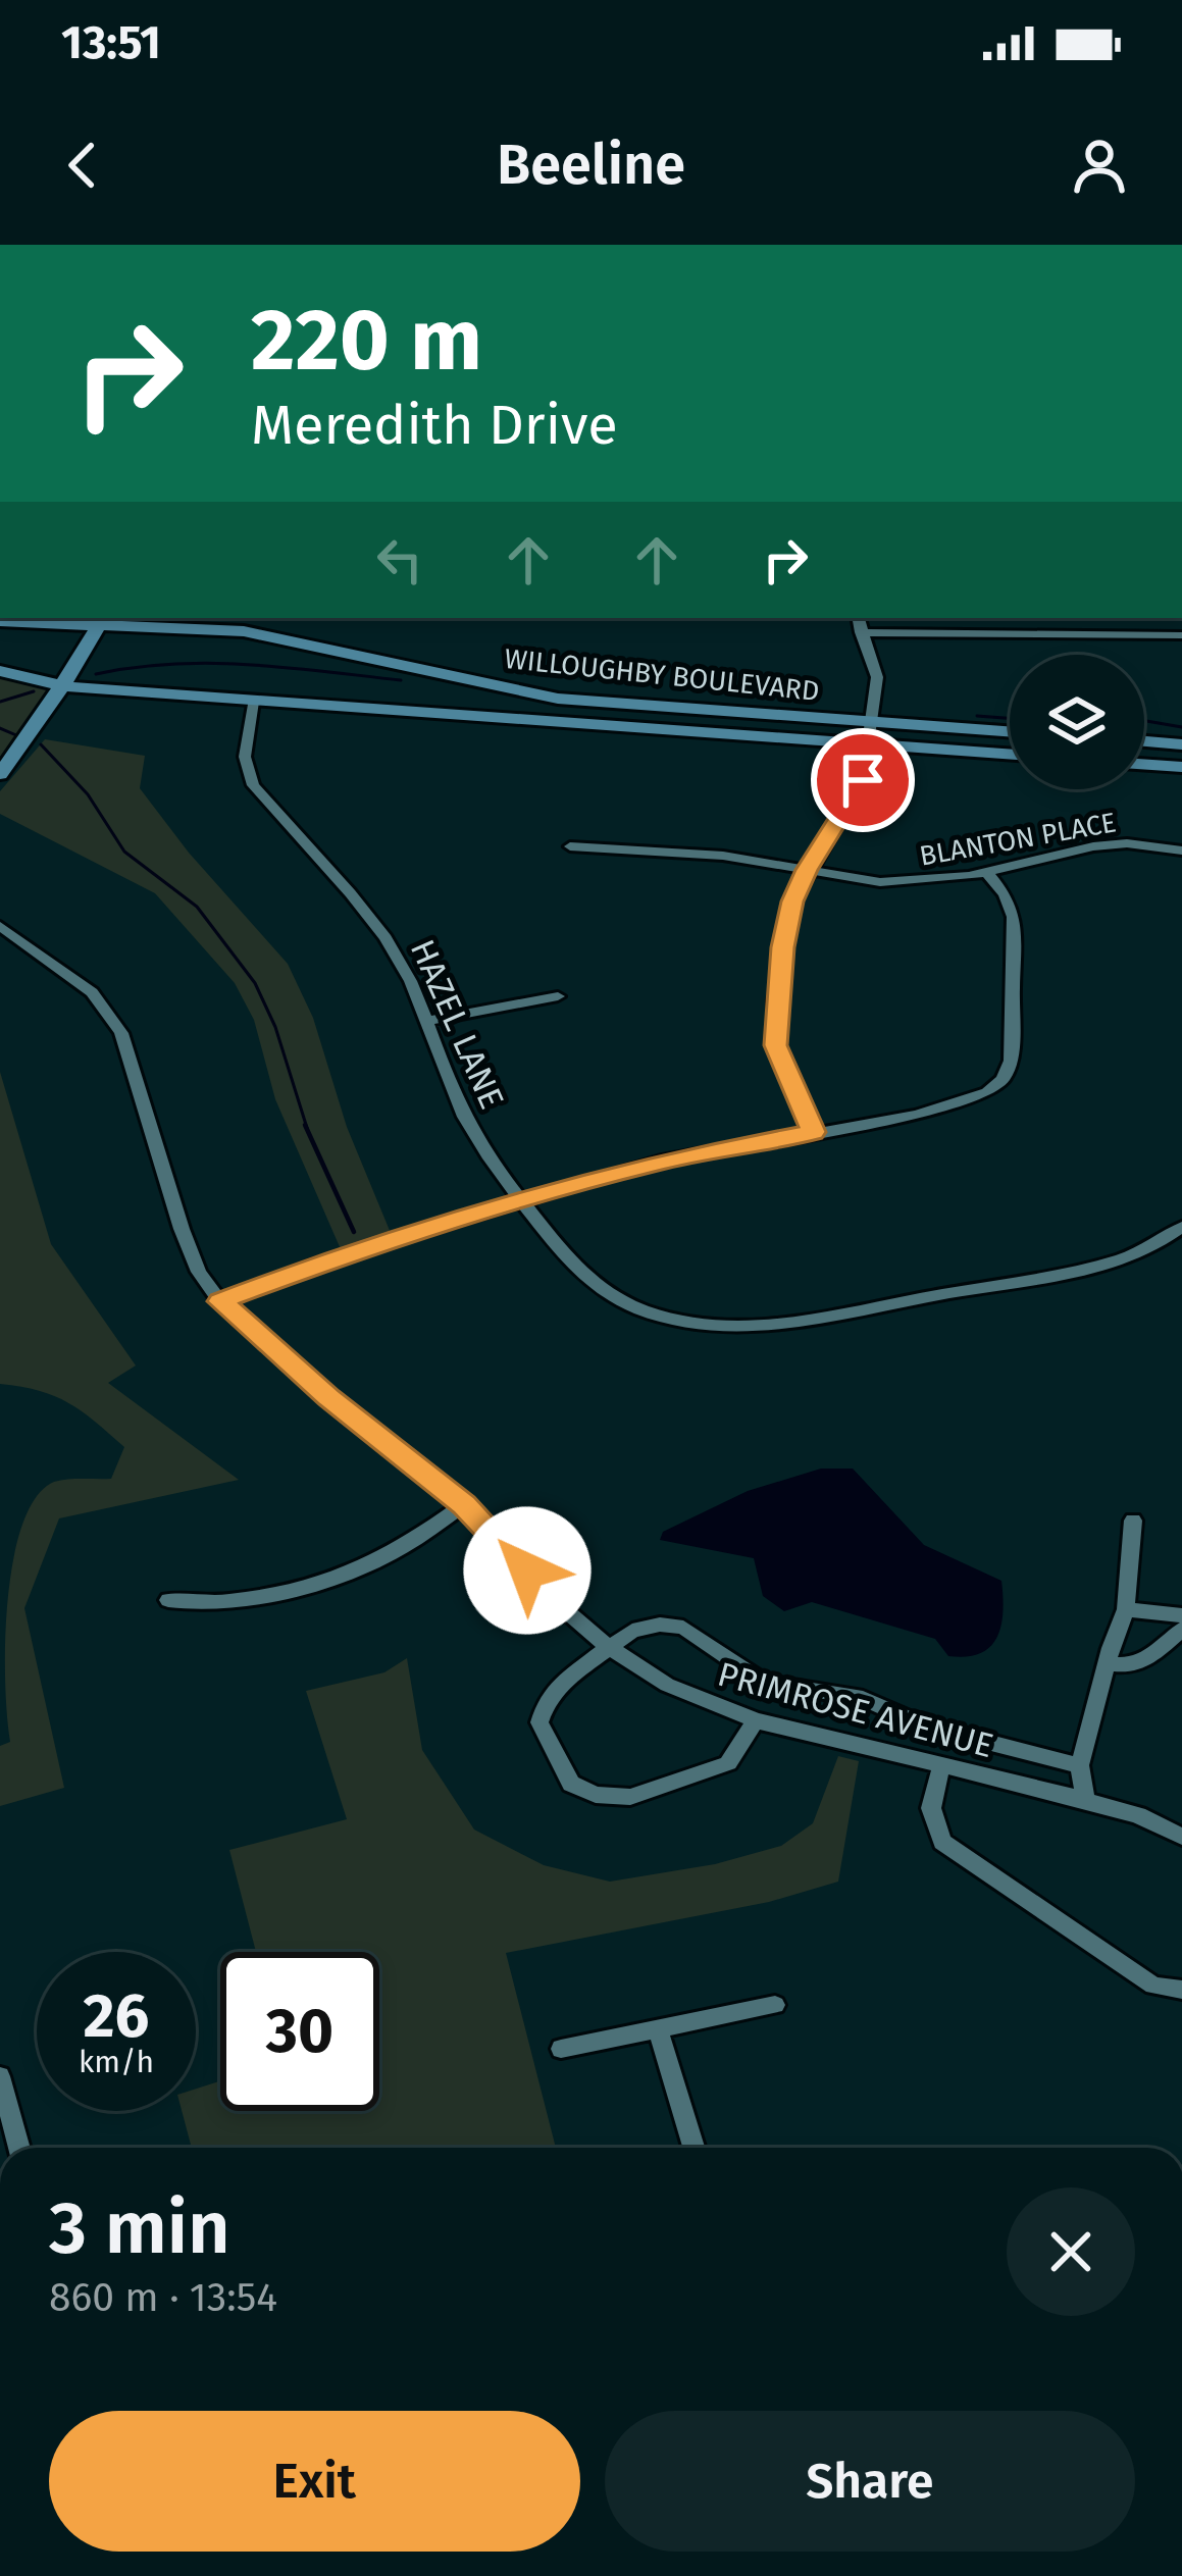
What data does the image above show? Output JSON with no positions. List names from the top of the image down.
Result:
{
  "streets": {
    "street": [
      "WILLOUGHBY BOULEVARD",
      "BLANTON PLACE",
      "HAZEL LANE",
      "PRIMROSE AVENUE"
    ]
  },
  "crossings": [
    ["WILLOUGHBY BOULEVARD", "HAZEL LANE"]
  ],
  "page": {
    "status": "13:51",
    "header": "Beeline",
    "turn": ["220 m", "Meredith Drive"],
    "speed": "26 km/h",
    "limit": "30",
    "heading": ["3 min", "860 m · 13:54"],
    "buttons": ["Exit", "Share"]
  }
}
